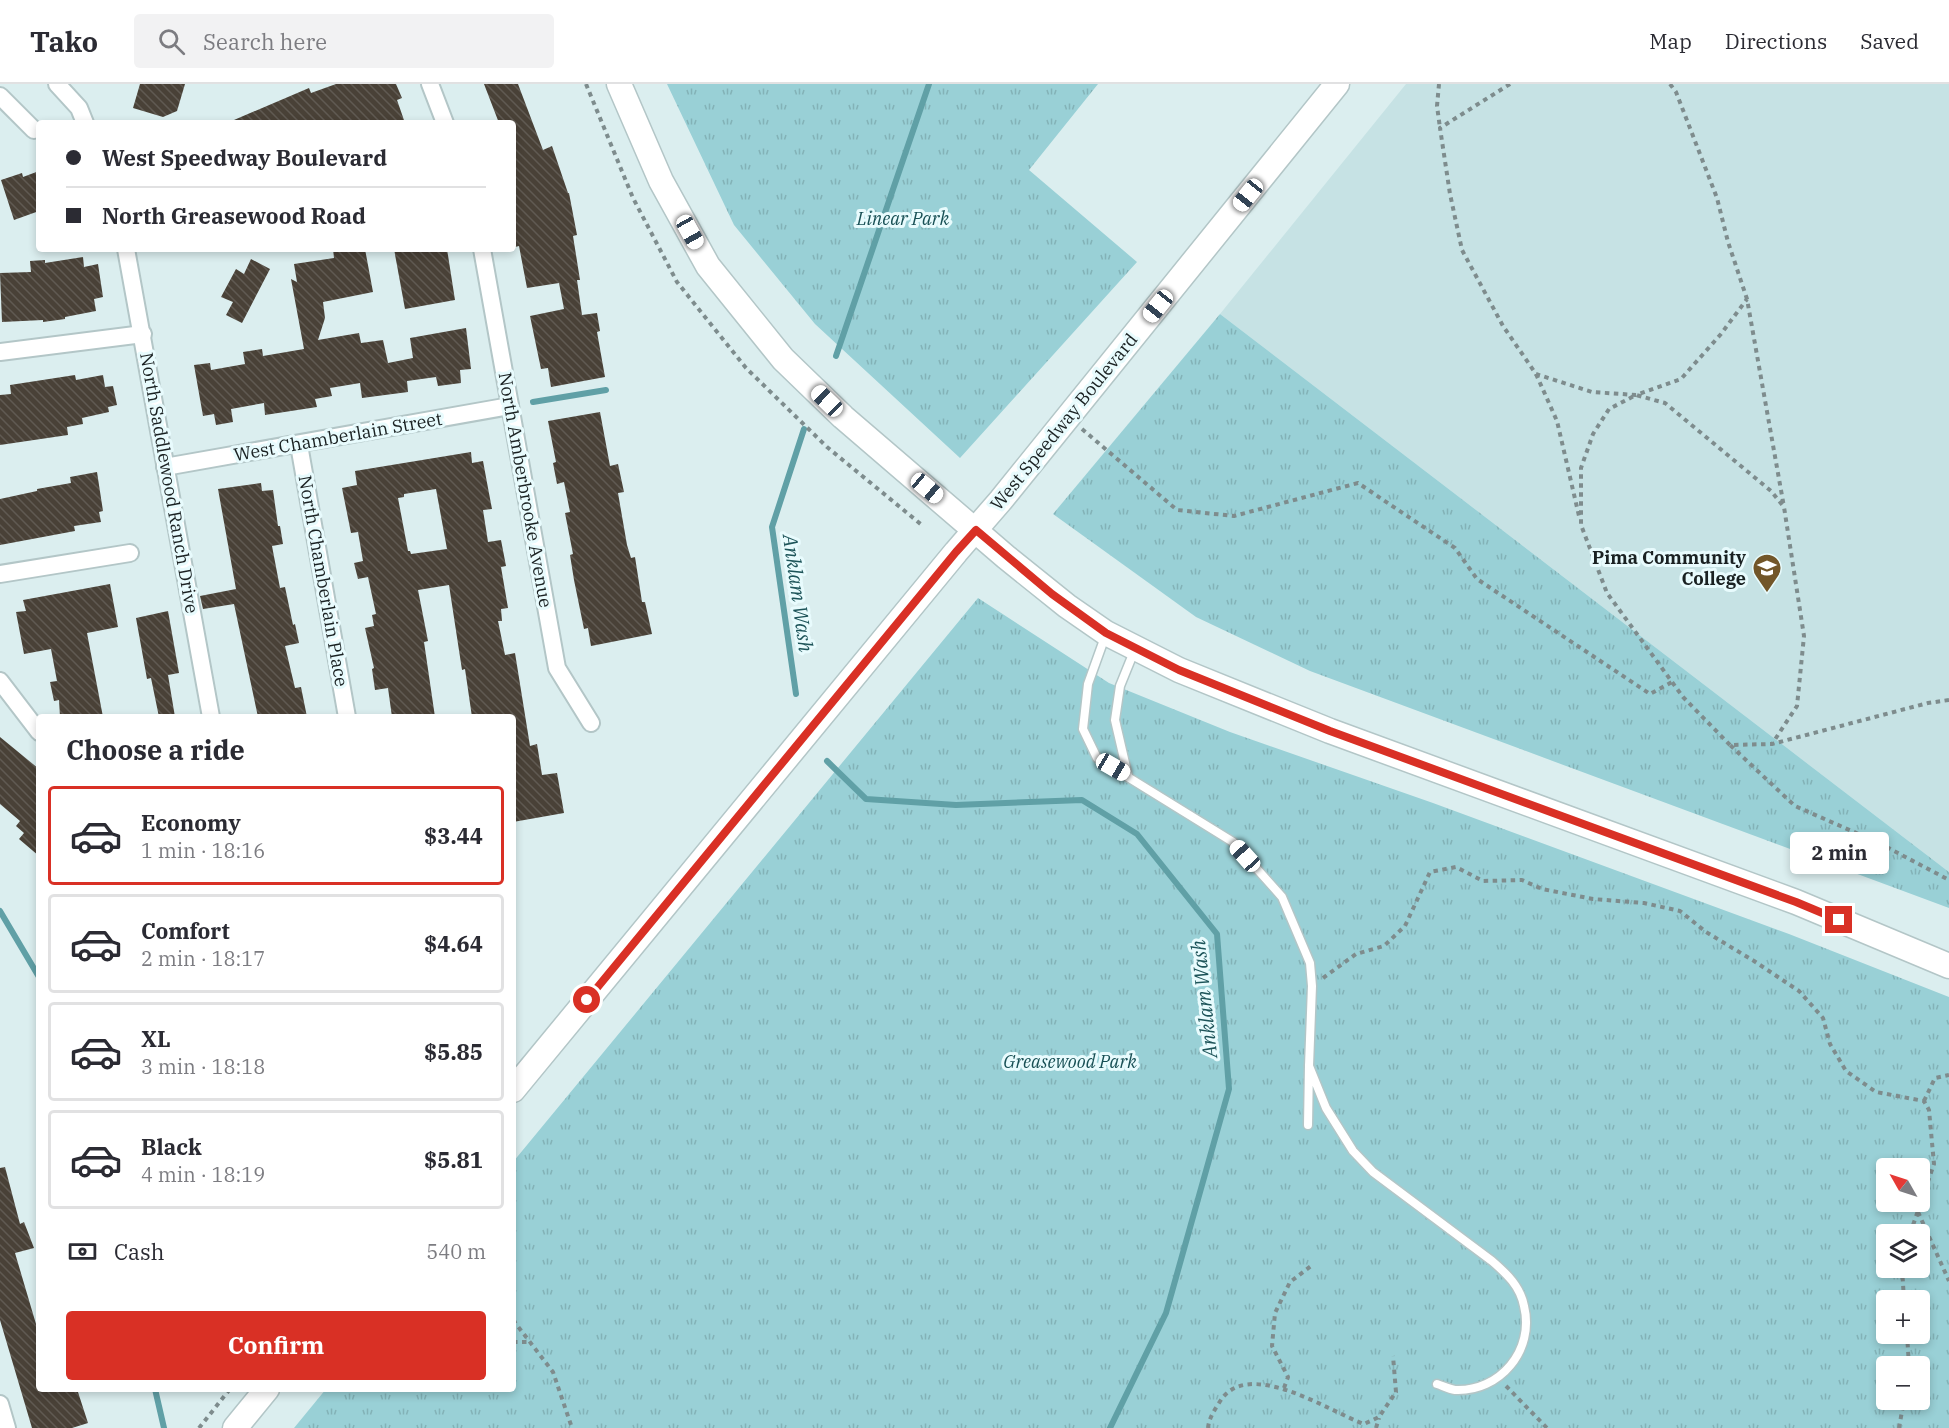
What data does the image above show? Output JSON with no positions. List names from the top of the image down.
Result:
{
  "streets": {
    "main road": ["West Speedway Boulevard"],
    "street": [
      "West Chamberlain Street",
      "North Saddlewood Ranch Drive",
      "North Amberbrooke Avenue",
      "North Chamberlain Place"
    ]
  },
  "crossings": [
    ["West Chamberlain Street", "North Saddlewood Ranch Drive"],
    ["West Chamberlain Street", "North Amberbrooke Avenue"],
    ["West Chamberlain Street", "North Chamberlain Place"]
  ],
  "water": ["Anklam Wash"],
  "parks": ["Linear Park", "Greasewood Park"],
  "places": {
    "school or university": ["Pima Community College"]
  },
  "north": "top left",
  "page": {
    "header": "Tako",
    "search": "Search here",
    "nav": ["Map", "Directions", "Saved"],
    "banner": ["West Speedway Boulevard", "North Greasewood Road"],
    "heading": "Choose a ride",
    "list": [
      {
        "name": "Economy",
        "note": "1 min · 18:16",
        "value": "$3.44"
      },
      {
        "name": "Comfort",
        "note": "2 min · 18:17",
        "value": "$4.64"
      },
      {
        "name": "XL",
        "note": "3 min · 18:18",
        "value": "$5.85"
      },
      {
        "name": "Black",
        "note": "4 min · 18:19",
        "value": "$5.81"
      }
    ],
    "bubble": "2 min",
    "map_buttons": ["+", "−"],
    "pay": ["Cash", "540 m"],
    "buttons": "Confirm"
  }
}
